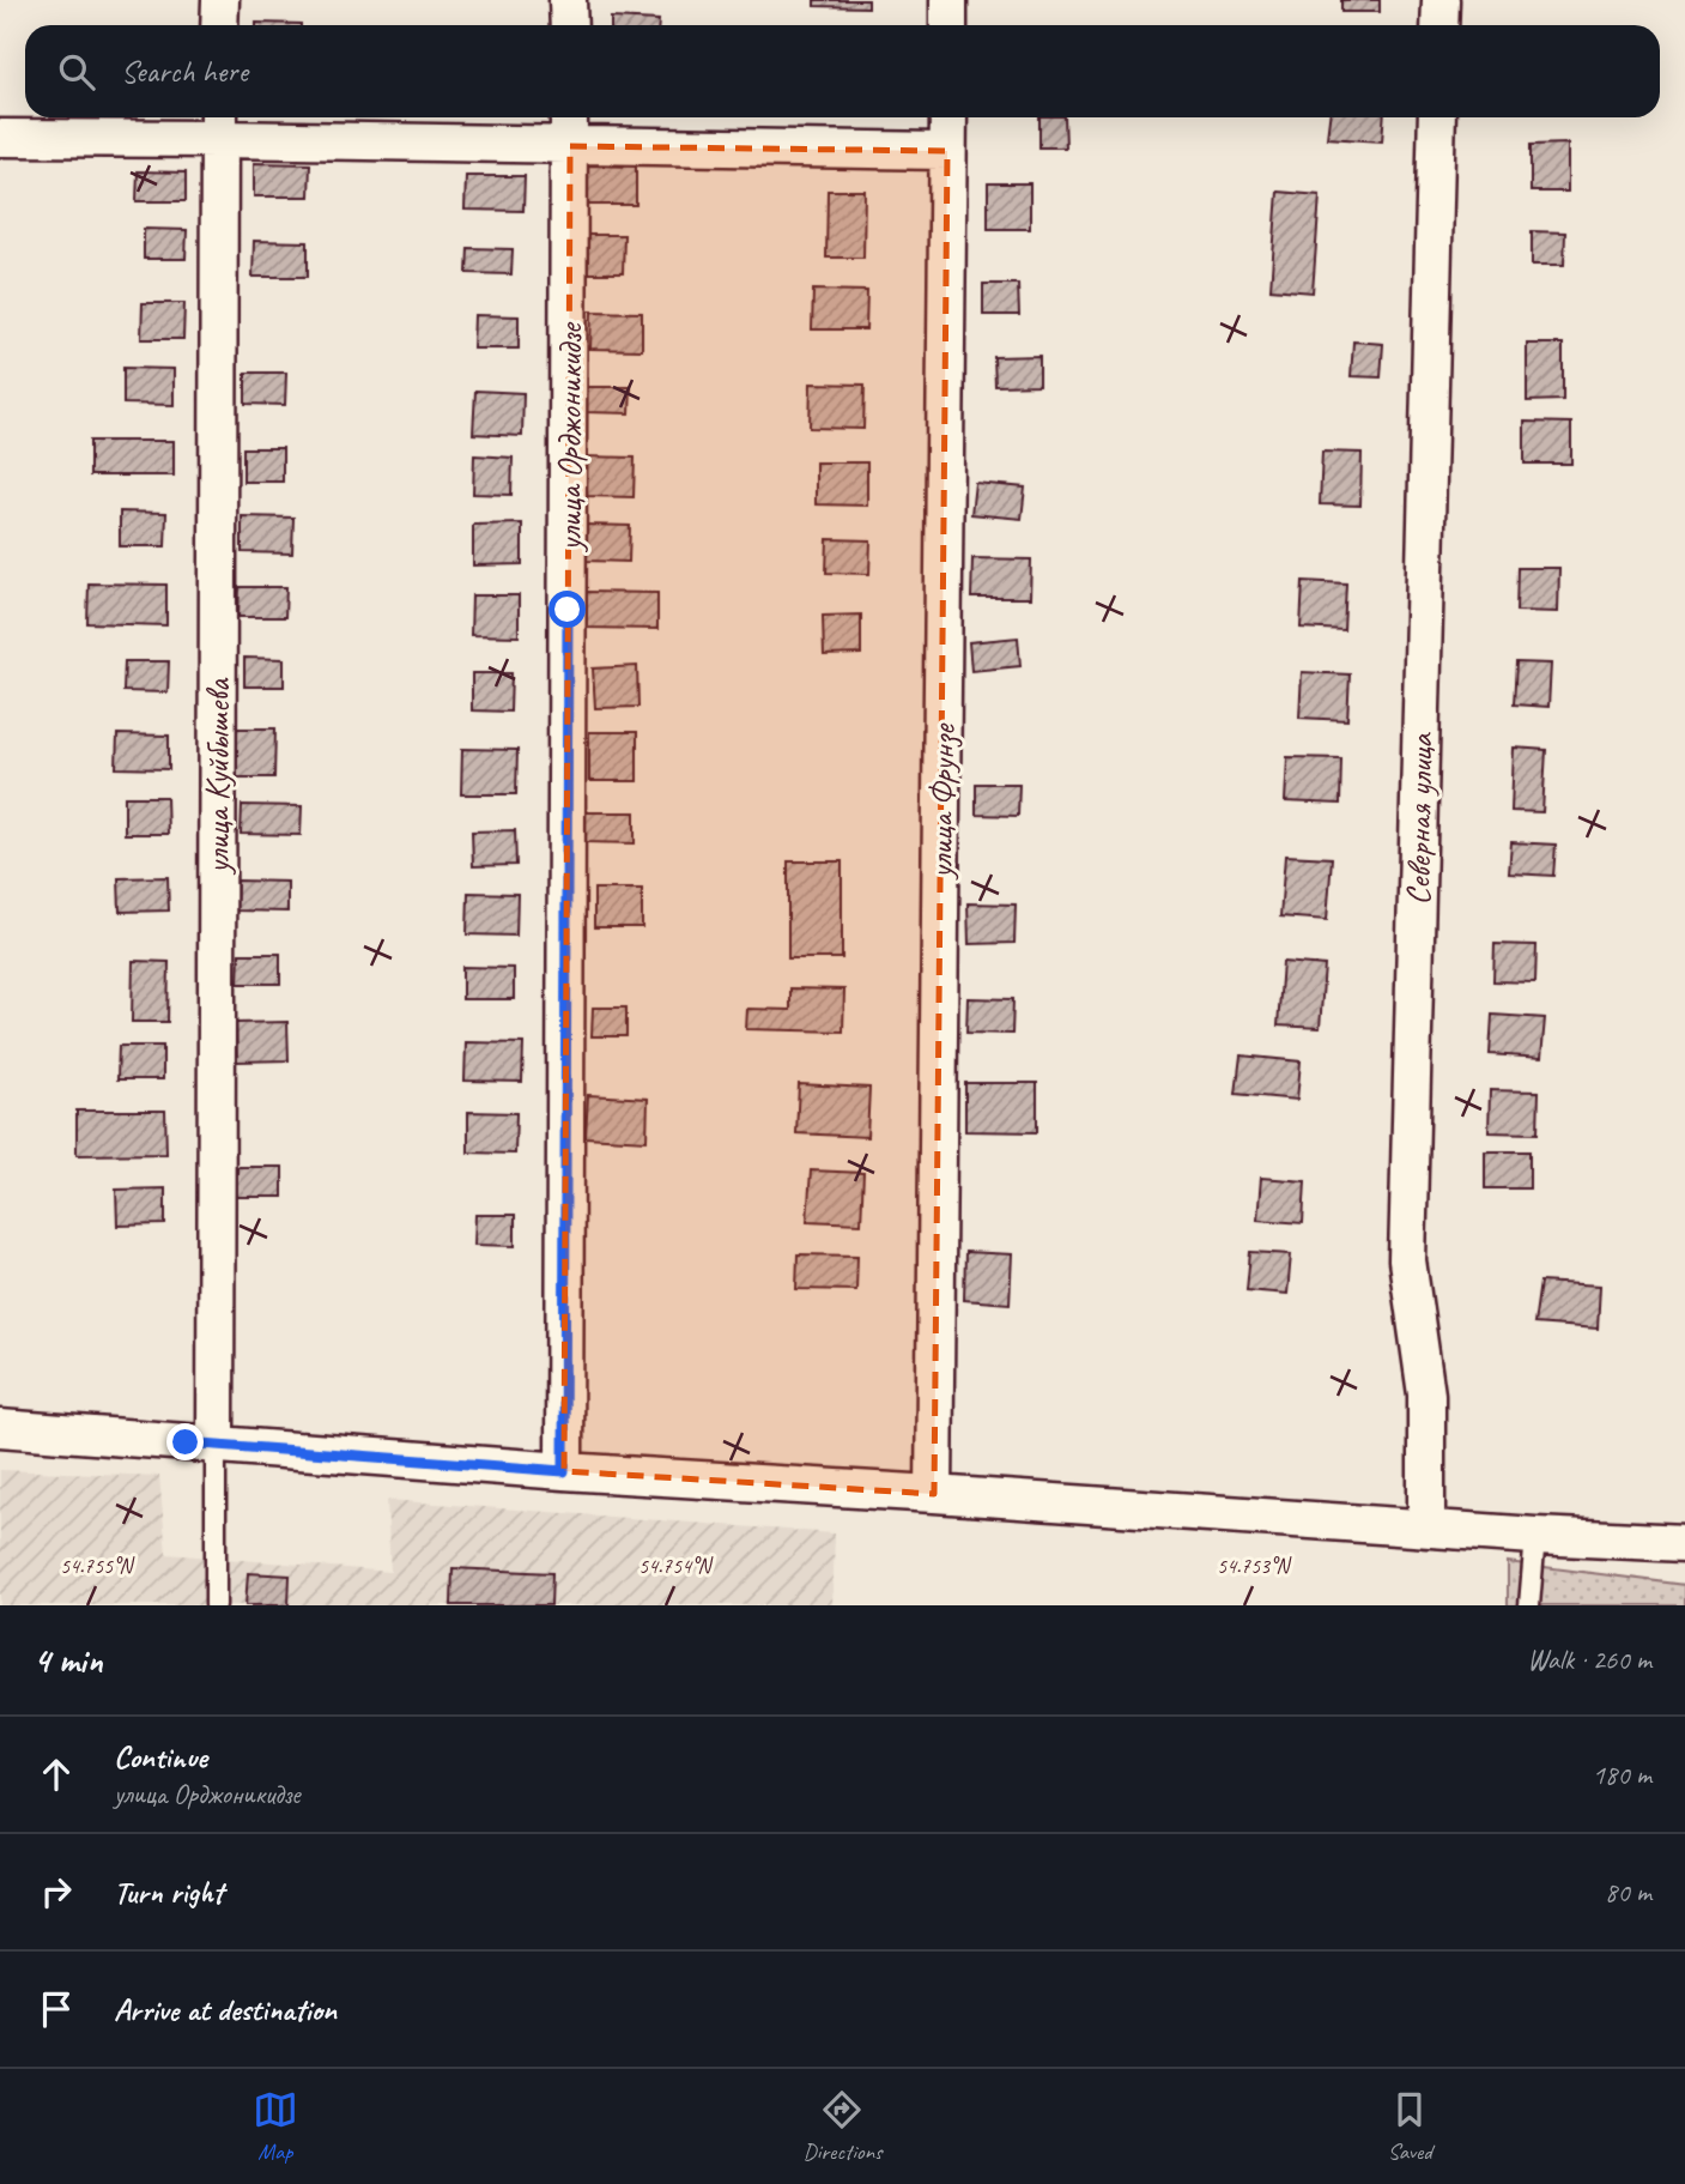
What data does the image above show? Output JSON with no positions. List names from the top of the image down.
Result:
{
  "streets": {
    "street": [
      "улица Орджоникидзе",
      "улица Куйбышева",
      "улица Фрунзе",
      "Северная улица"
    ]
  },
  "page": {
    "search": "Search here",
    "heading": ["4 min", "Walk · 260 m"],
    "list": [
      ["Continue", "улица Орджоникидзе", "180 m"],
      ["Turn right", "80 m"],
      "Arrive at destination"
    ],
    "nav": ["Map", "Directions", "Saved"]
  },
  "coordinates": ["54.755°N", "54.754°N", "54.753°N"]
}
